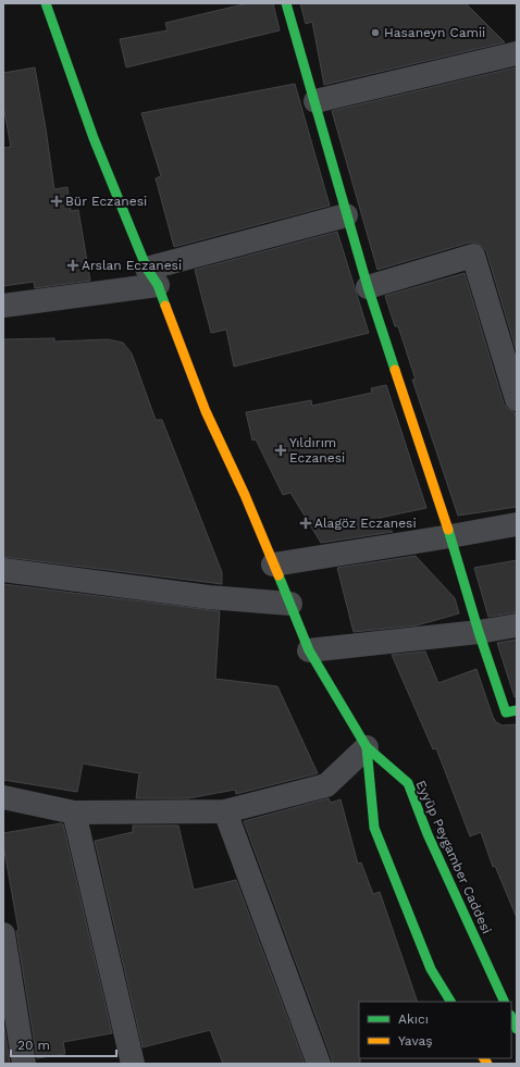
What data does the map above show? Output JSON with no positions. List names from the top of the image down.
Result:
{
  "streets": {
    "street": ["Eyyüp Peygamber Caddesi"]
  },
  "places": {
    "other": ["Hasaneyn Camii"],
    "health": [
      "Bür Eczanesi",
      "Arslan Eczanesi",
      "Yıldırım Eczanesi",
      "Alagöz Eczanesi"
    ]
  },
  "legend": ["Akıcı", "Yavaş"],
  "scale_bar": "20 m"
}
